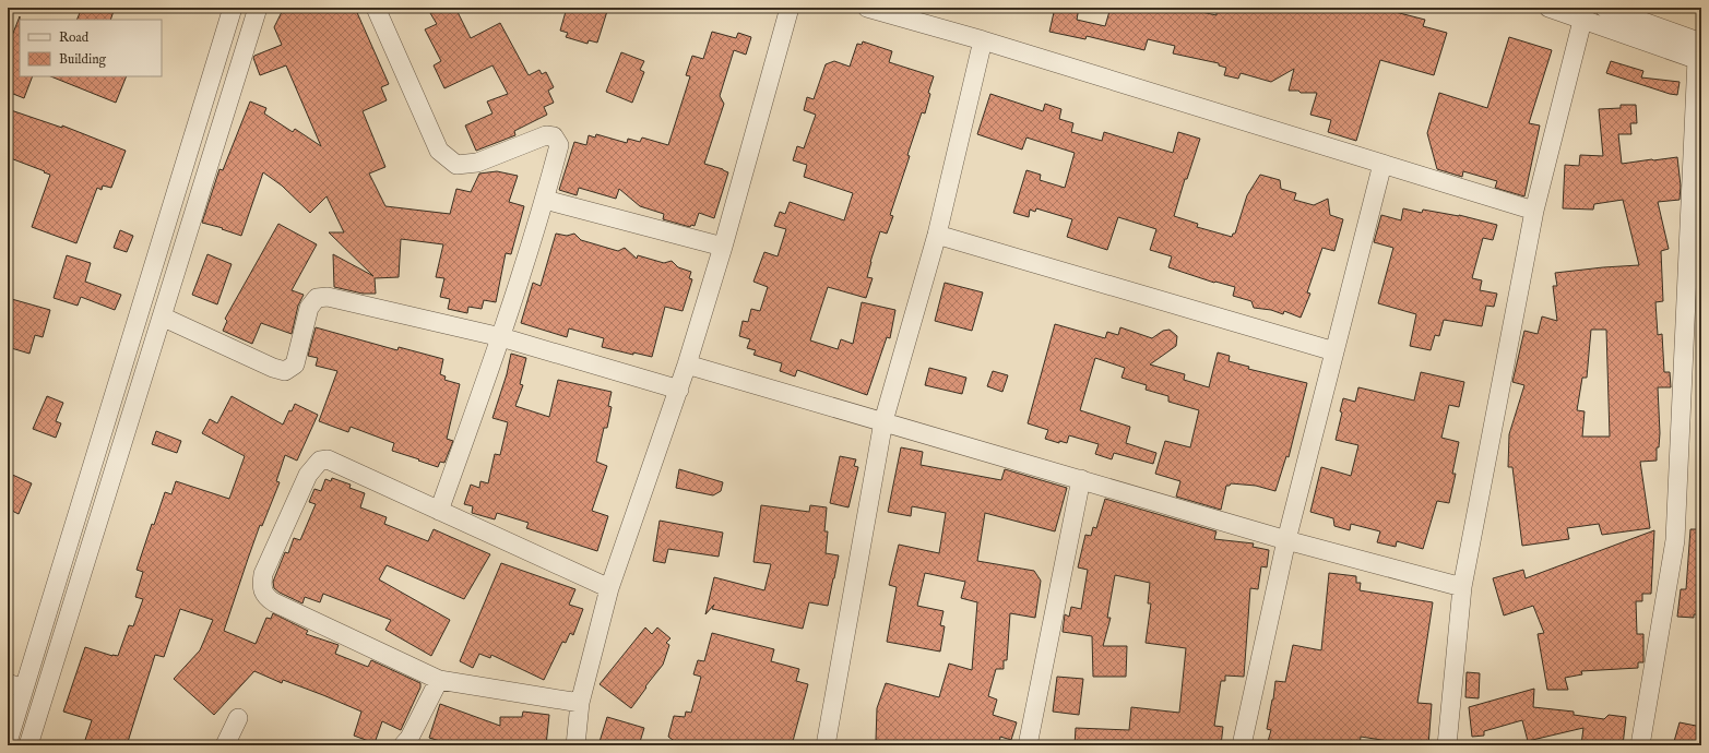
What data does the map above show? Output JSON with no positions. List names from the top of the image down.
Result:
{
  "legend": ["Road", "Building"]
}
